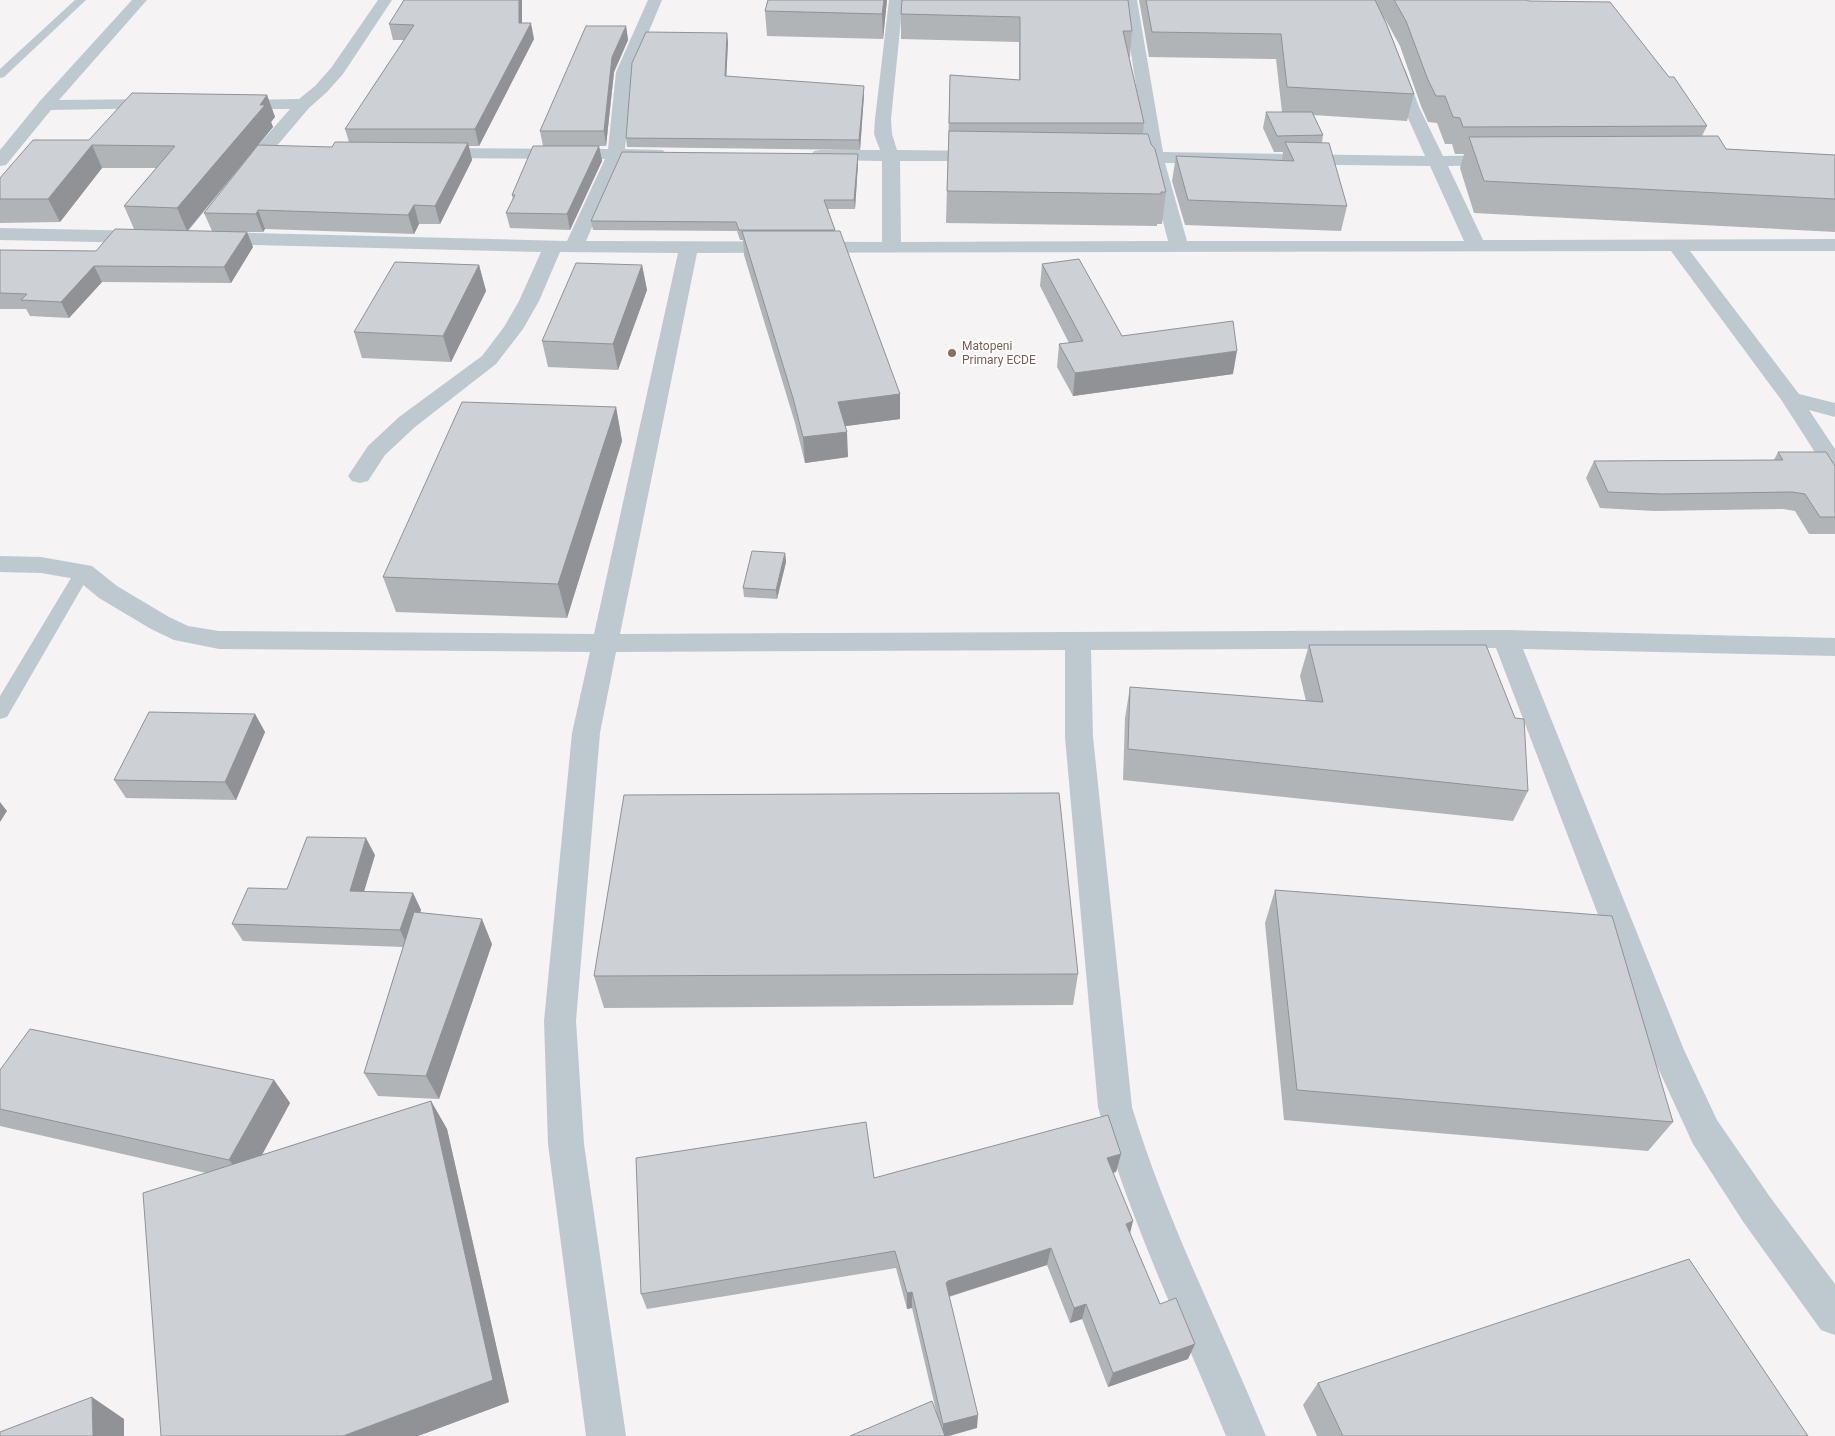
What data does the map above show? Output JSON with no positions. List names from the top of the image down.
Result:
{
  "places": ["Matopeni Primary ECDE"]
}
